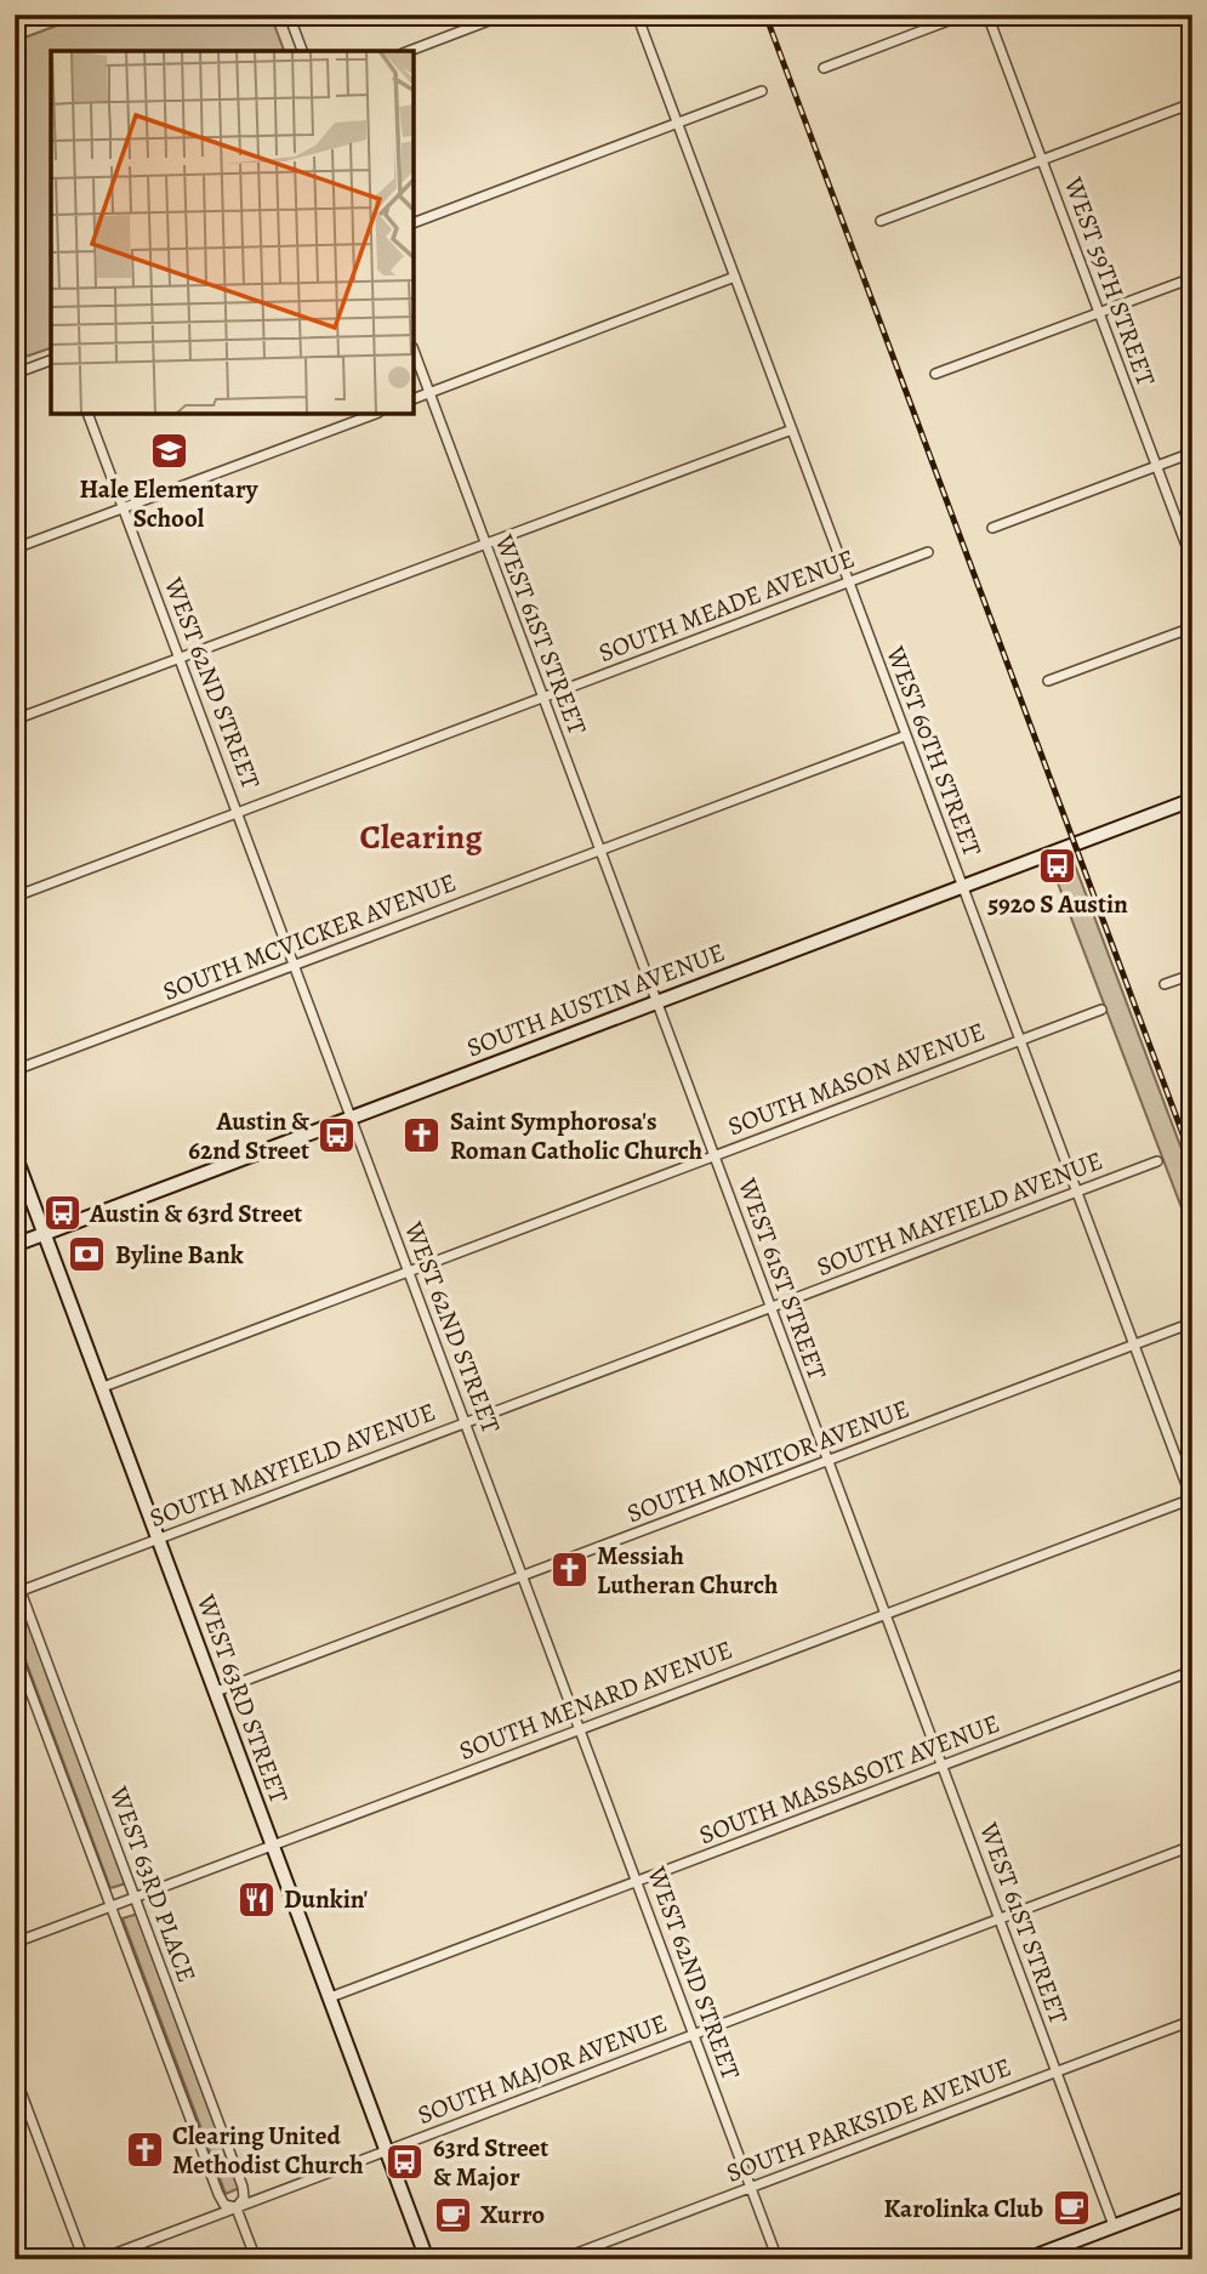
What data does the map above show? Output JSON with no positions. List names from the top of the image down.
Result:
{
  "streets": {
    "main road": ["SOUTH AUSTIN AVENUE", "WEST 63RD STREET"],
    "street": [
      "WEST 59TH STREET",
      "SOUTH MEADE AVENUE",
      "WEST 61ST STREET",
      "WEST 62ND STREET",
      "WEST 60TH STREET",
      "SOUTH MCVICKER AVENUE",
      "SOUTH MASON AVENUE",
      "SOUTH MAYFIELD AVENUE",
      "SOUTH MONITOR AVENUE",
      "SOUTH MENARD AVENUE",
      "SOUTH MASSASOIT AVENUE",
      "WEST 63RD PLACE",
      "SOUTH MAJOR AVENUE",
      "SOUTH PARKSIDE AVENUE"
    ]
  },
  "crossings": [
    ["SOUTH MEADE AVENUE", "WEST 61ST STREET"],
    ["SOUTH MEADE AVENUE", "WEST 62ND STREET"],
    ["SOUTH MEADE AVENUE", "WEST 60TH STREET"],
    ["WEST 61ST STREET", "SOUTH MCVICKER AVENUE"],
    ["WEST 61ST STREET", "SOUTH AUSTIN AVENUE"],
    ["WEST 61ST STREET", "SOUTH MASON AVENUE"],
    ["WEST 61ST STREET", "SOUTH MAYFIELD AVENUE"],
    ["WEST 61ST STREET", "SOUTH MONITOR AVENUE"],
    ["WEST 61ST STREET", "SOUTH MENARD AVENUE"],
    ["WEST 61ST STREET", "SOUTH MASSASOIT AVENUE"],
    ["WEST 61ST STREET", "SOUTH MAJOR AVENUE"],
    ["WEST 61ST STREET", "SOUTH PARKSIDE AVENUE"],
    ["WEST 62ND STREET", "SOUTH MCVICKER AVENUE"],
    ["WEST 62ND STREET", "SOUTH AUSTIN AVENUE"],
    ["WEST 62ND STREET", "SOUTH MASON AVENUE"],
    ["WEST 62ND STREET", "SOUTH MAYFIELD AVENUE"],
    ["WEST 62ND STREET", "SOUTH MONITOR AVENUE"],
    ["WEST 62ND STREET", "SOUTH MENARD AVENUE"],
    ["WEST 62ND STREET", "SOUTH MASSASOIT AVENUE"],
    ["WEST 62ND STREET", "SOUTH MAJOR AVENUE"],
    ["WEST 62ND STREET", "SOUTH PARKSIDE AVENUE"],
    ["WEST 60TH STREET", "SOUTH MCVICKER AVENUE"],
    ["WEST 60TH STREET", "SOUTH AUSTIN AVENUE"],
    ["WEST 60TH STREET", "SOUTH MASON AVENUE"],
    ["WEST 60TH STREET", "SOUTH MAYFIELD AVENUE"],
    ["WEST 60TH STREET", "SOUTH MONITOR AVENUE"],
    ["WEST 60TH STREET", "SOUTH MENARD AVENUE"],
    ["SOUTH AUSTIN AVENUE", "WEST 63RD STREET"],
    ["SOUTH MASON AVENUE", "WEST 63RD STREET"],
    ["SOUTH MAYFIELD AVENUE", "WEST 63RD STREET"],
    ["SOUTH MAYFIELD AVENUE", "WEST 63RD PLACE"],
    ["SOUTH MONITOR AVENUE", "WEST 63RD STREET"],
    ["WEST 63RD STREET", "SOUTH MENARD AVENUE"],
    ["WEST 63RD STREET", "SOUTH MASSASOIT AVENUE"],
    ["WEST 63RD STREET", "SOUTH MAJOR AVENUE"],
    ["SOUTH MENARD AVENUE", "WEST 63RD PLACE"],
    ["WEST 63RD PLACE", "SOUTH MAJOR AVENUE"]
  ],
  "districts": ["Clearing"],
  "places": {
    "school or university": ["Hale Elementary School"],
    "bus stop": [
      "5920 S Austin",
      "Austin & 62nd Street",
      "Austin & 63rd Street",
      "63rd Street & Major"
    ],
    "church": ["Saint Symphorosa's Roman Catholic Church", "Messiah Lutheran Church", "Clearing United Methodist Church"],
    "bank": ["Byline Bank"],
    "restaurant": ["Dunkin'"],
    "cafe": ["Karolinka Club", "Xurro"]
  }
}
